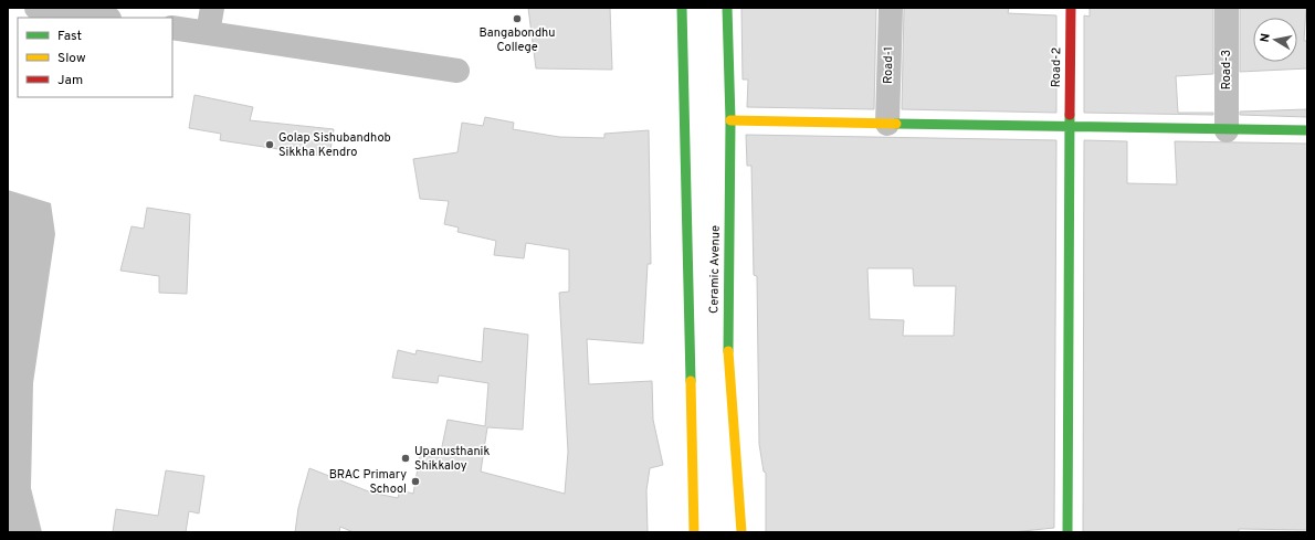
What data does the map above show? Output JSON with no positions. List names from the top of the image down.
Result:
{
  "streets": {
    "street": [
      "Road-1",
      "Road-2",
      "Road-3",
      "Ceramic Avenue"
    ]
  },
  "places": [
    "Bangabondhu College",
    "Golap Sishubandhob Sikkha Kendro",
    "Upanusthanik Shikkaloy",
    "BRAC Primary School"
  ],
  "legend": ["Fast", "Slow", "Jam"],
  "north": "left"
}
